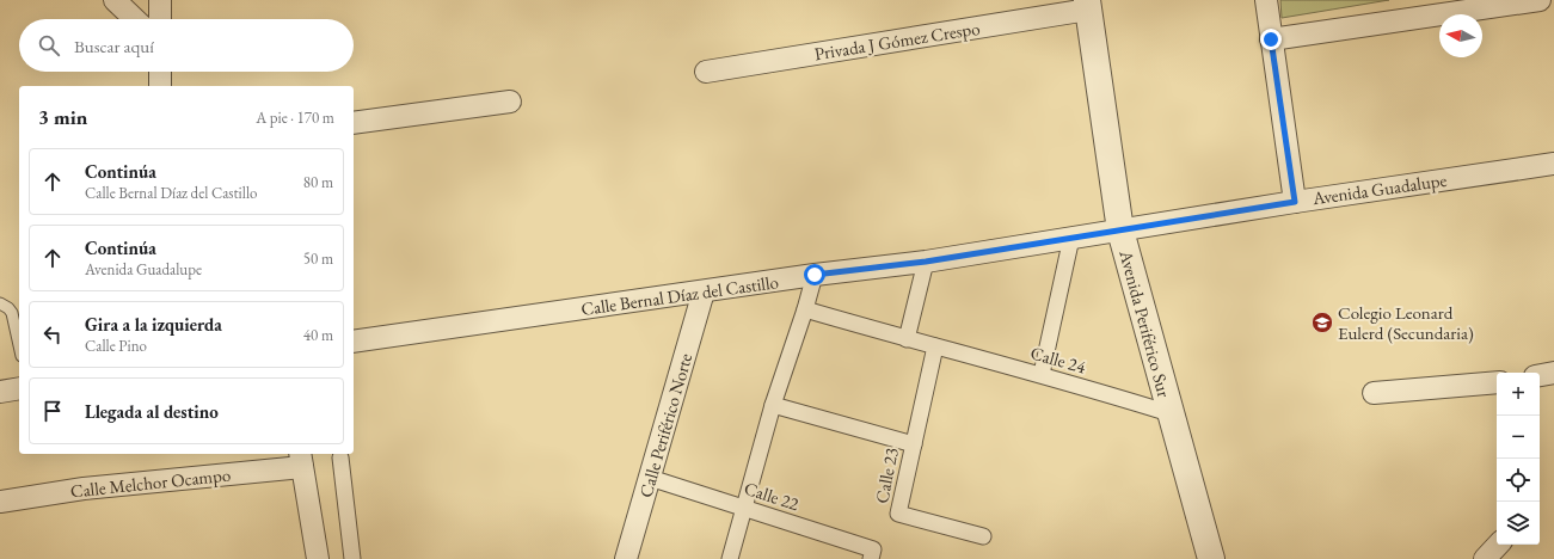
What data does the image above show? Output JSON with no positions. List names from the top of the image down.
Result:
{
  "streets": {
    "street": [
      "Privada J Gómez Crespo",
      "Avenida Guadalupe",
      "Calle Bernal Díaz del Castillo",
      "Avenida Periférico Sur",
      "Calle 24",
      "Calle Periférico Norte",
      "Calle 23",
      "Calle Melchor Ocampo",
      "Calle 22"
    ]
  },
  "crossings": [
    ["Privada J Gómez Crespo", "Avenida Periférico Sur"],
    ["Avenida Guadalupe", "Calle Bernal Díaz del Castillo"],
    ["Avenida Guadalupe", "Avenida Periférico Sur"],
    ["Calle Bernal Díaz del Castillo", "Avenida Periférico Sur"],
    ["Calle Bernal Díaz del Castillo", "Calle Periférico Norte"],
    ["Avenida Periférico Sur", "Calle 24"],
    ["Calle Periférico Norte", "Calle 22"]
  ],
  "places": {
    "school or university": ["Colegio Leonard Eulerd (Secundaria)"]
  },
  "north": "left",
  "page": {
    "search": "Buscar aquí",
    "heading": ["3 min", "A pie · 170 m"],
    "list": [
      ["Continúa", "Calle Bernal Díaz del Castillo", "80 m"],
      ["Continúa", "Avenida Guadalupe", "50 m"],
      ["Gira a la izquierda", "Calle Pino", "40 m"],
      "Llegada al destino"
    ],
    "map_buttons": ["+", "−"]
  }
}
